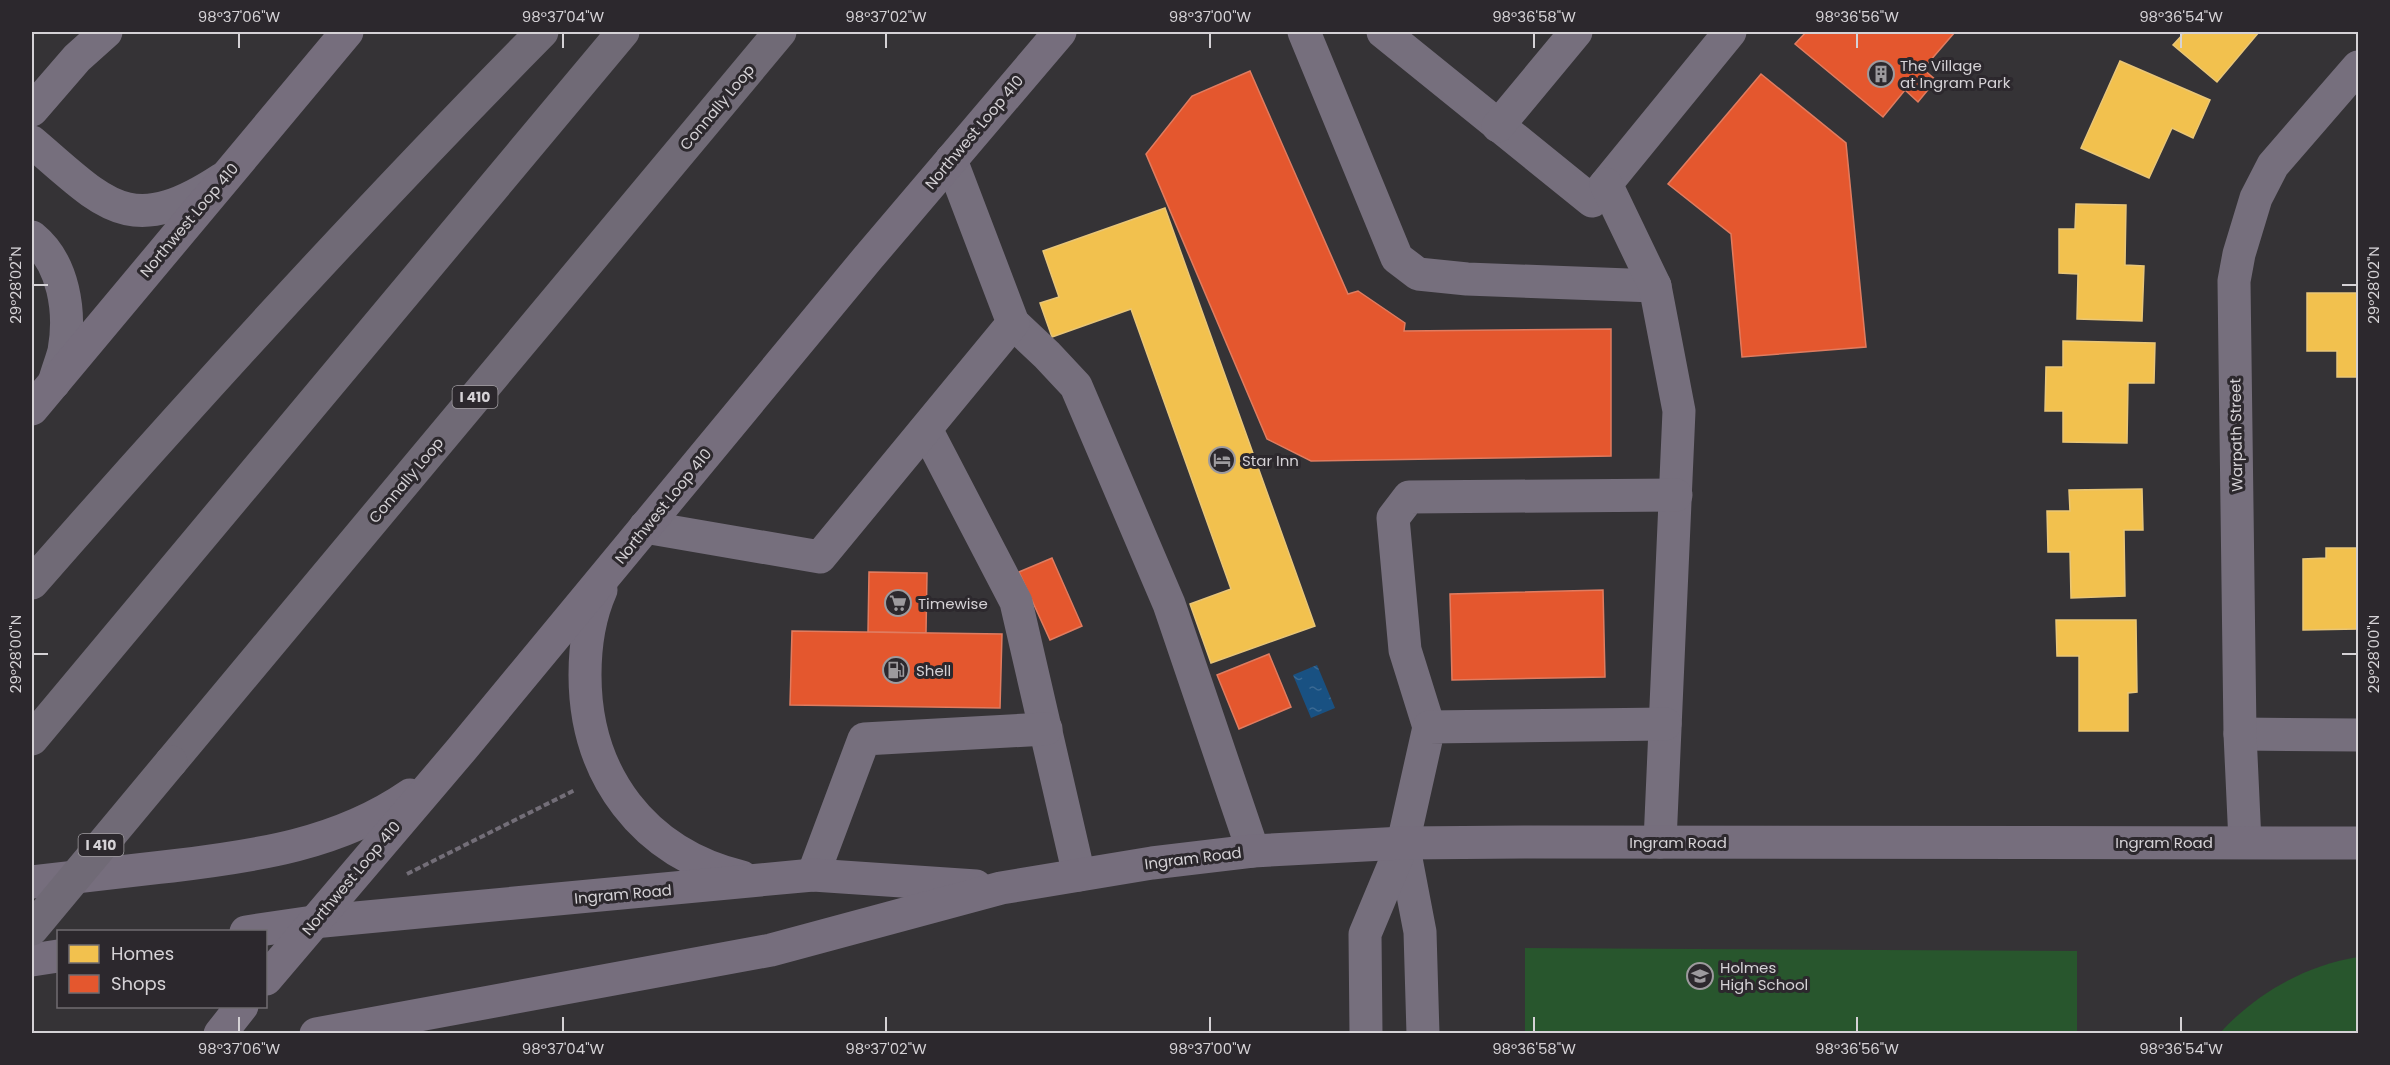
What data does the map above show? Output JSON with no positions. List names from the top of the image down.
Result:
{
  "streets": {
    "highway": ["Connally Loop", "I 410"],
    "main road": ["Northwest Loop 410", "Ingram Road"],
    "street": ["Warpath Street"]
  },
  "crossings": [
    ["Northwest Loop 410", "Ingram Road"],
    ["Warpath Street", "Ingram Road"]
  ],
  "places": {
    "building": ["The Village at Ingram Park"],
    "hotel": ["Star Inn"],
    "supermarket": ["Timewise"],
    "fuel station": ["Shell"],
    "school or university": ["Holmes High School"]
  },
  "legend": ["Homes", "Shops"],
  "coordinates": [
    "98°37'06\"W",
    "98°37'04\"W",
    "98°37'02\"W",
    "98°37'00\"W",
    "98°36'58\"W",
    "98°36'56\"W",
    "98°36'54\"W",
    "29°28'02\"N",
    "29°28'00\"N"
  ]
}
